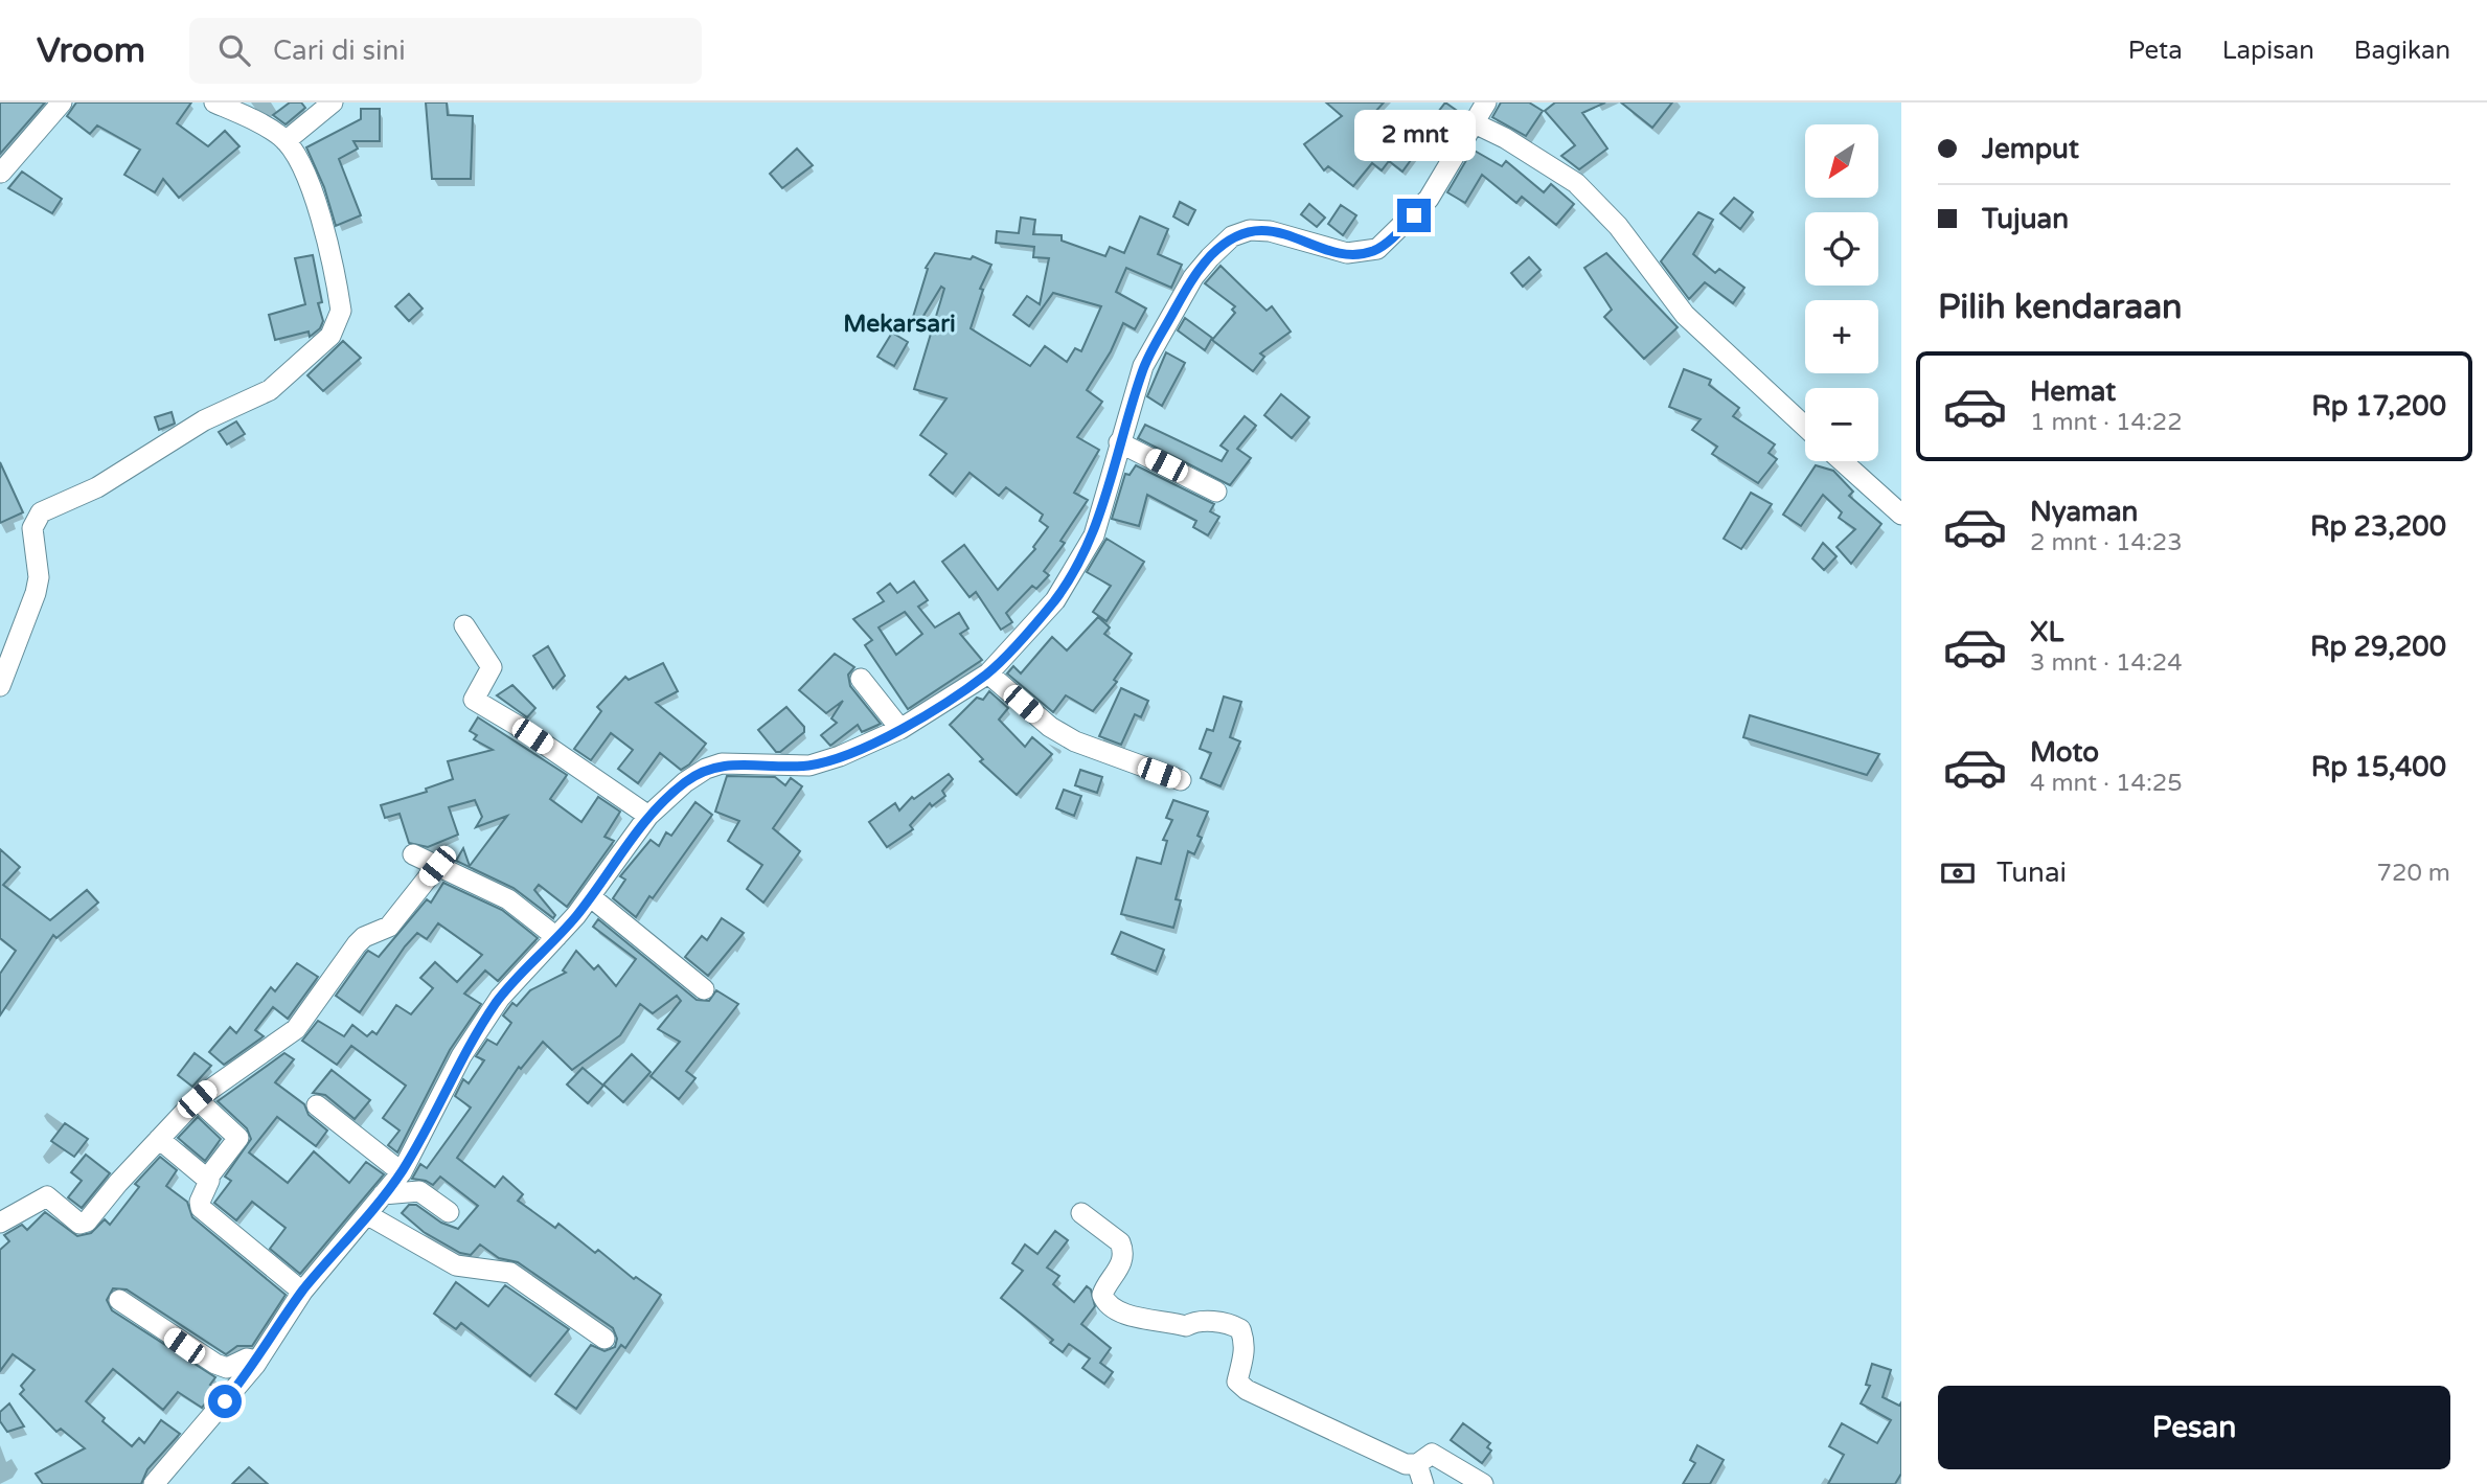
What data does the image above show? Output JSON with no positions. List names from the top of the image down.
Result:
{
  "districts": ["Mekarsari"],
  "north": "bottom left",
  "page": {
    "header": "Vroom",
    "search": "Cari di sini",
    "nav": ["Peta", "Lapisan", "Bagikan"],
    "banner": ["Jemput", "Tujuan"],
    "bubble": "2 mnt",
    "map_buttons": ["+", "−"],
    "heading": "Pilih kendaraan",
    "list": [
      {
        "name": "Hemat",
        "note": "1 mnt · 14:22",
        "value": "Rp 17,200"
      },
      {
        "name": "Nyaman",
        "note": "2 mnt · 14:23",
        "value": "Rp 23,200"
      },
      {
        "name": "XL",
        "note": "3 mnt · 14:24",
        "value": "Rp 29,200"
      },
      {
        "name": "Moto",
        "note": "4 mnt · 14:25",
        "value": "Rp 15,400"
      }
    ],
    "pay": ["Tunai", "720 m"],
    "buttons": "Pesan"
  }
}
